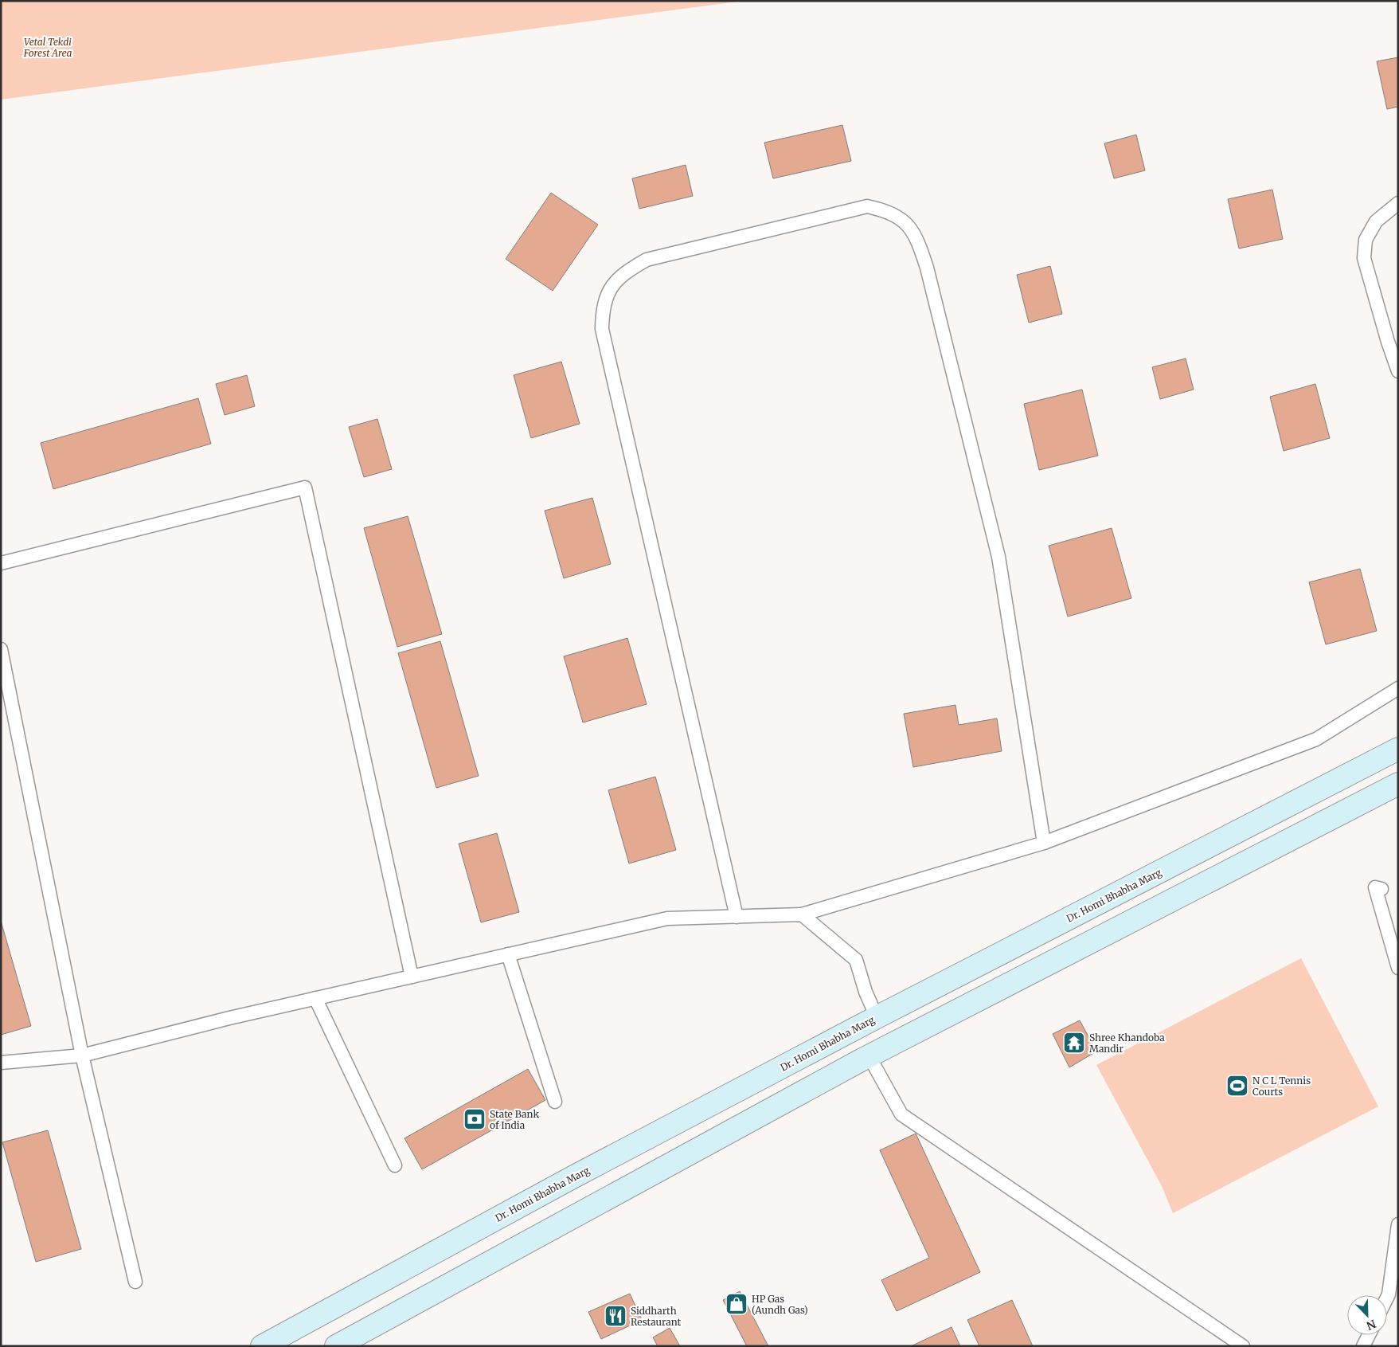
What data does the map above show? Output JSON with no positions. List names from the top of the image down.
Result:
{
  "streets": {
    "main road": ["Dr. Homi Bhabha Marg"]
  },
  "parks": ["Vetal Tekdi Forest Area"],
  "places": {
    "temple": ["Shree Khandoba Mandir"],
    "sports": ["N C L Tennis Courts"],
    "bank": ["State Bank of India"],
    "shop": ["HP Gas (Aundh Gas)"],
    "restaurant": ["Siddharth Restaurant"]
  },
  "north": "bottom right"
}
